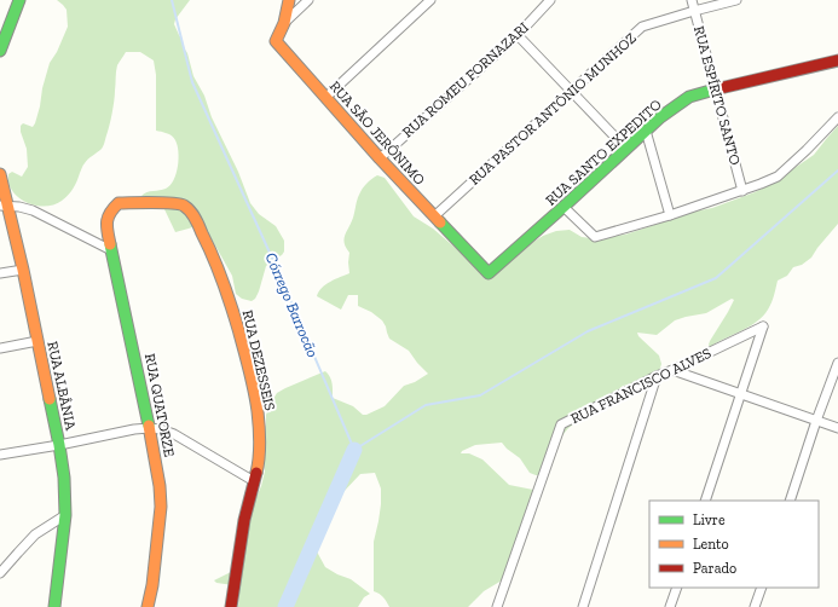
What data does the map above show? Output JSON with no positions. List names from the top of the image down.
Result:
{
  "streets": {
    "street": [
      "RUA ROMEU FORNAZARI",
      "RUA ESPÍRITO SANTO",
      "RUA PASTOR ANTÔNIO MUNHOZ",
      "RUA SÃO JERÔNIMO",
      "RUA SANTO EXPEDITO",
      "RUA DEZESSEIS",
      "RUA ALBÂNIA",
      "RUA FRANCISCO ALVES",
      "RUA QUATORZE"
    ]
  },
  "crossings": [
    ["RUA ROMEU FORNAZARI", "RUA SÃO JERÔNIMO"],
    ["RUA ESPÍRITO SANTO", "RUA PASTOR ANTÔNIO MUNHOZ"],
    ["RUA ESPÍRITO SANTO", "RUA SANTO EXPEDITO"],
    ["RUA PASTOR ANTÔNIO MUNHOZ", "RUA SÃO JERÔNIMO"],
    ["RUA SÃO JERÔNIMO", "RUA SANTO EXPEDITO"],
    ["RUA DEZESSEIS", "RUA QUATORZE"]
  ],
  "water": ["Córrego Barrocão"],
  "legend": ["Livre", "Lento", "Parado"]
}
